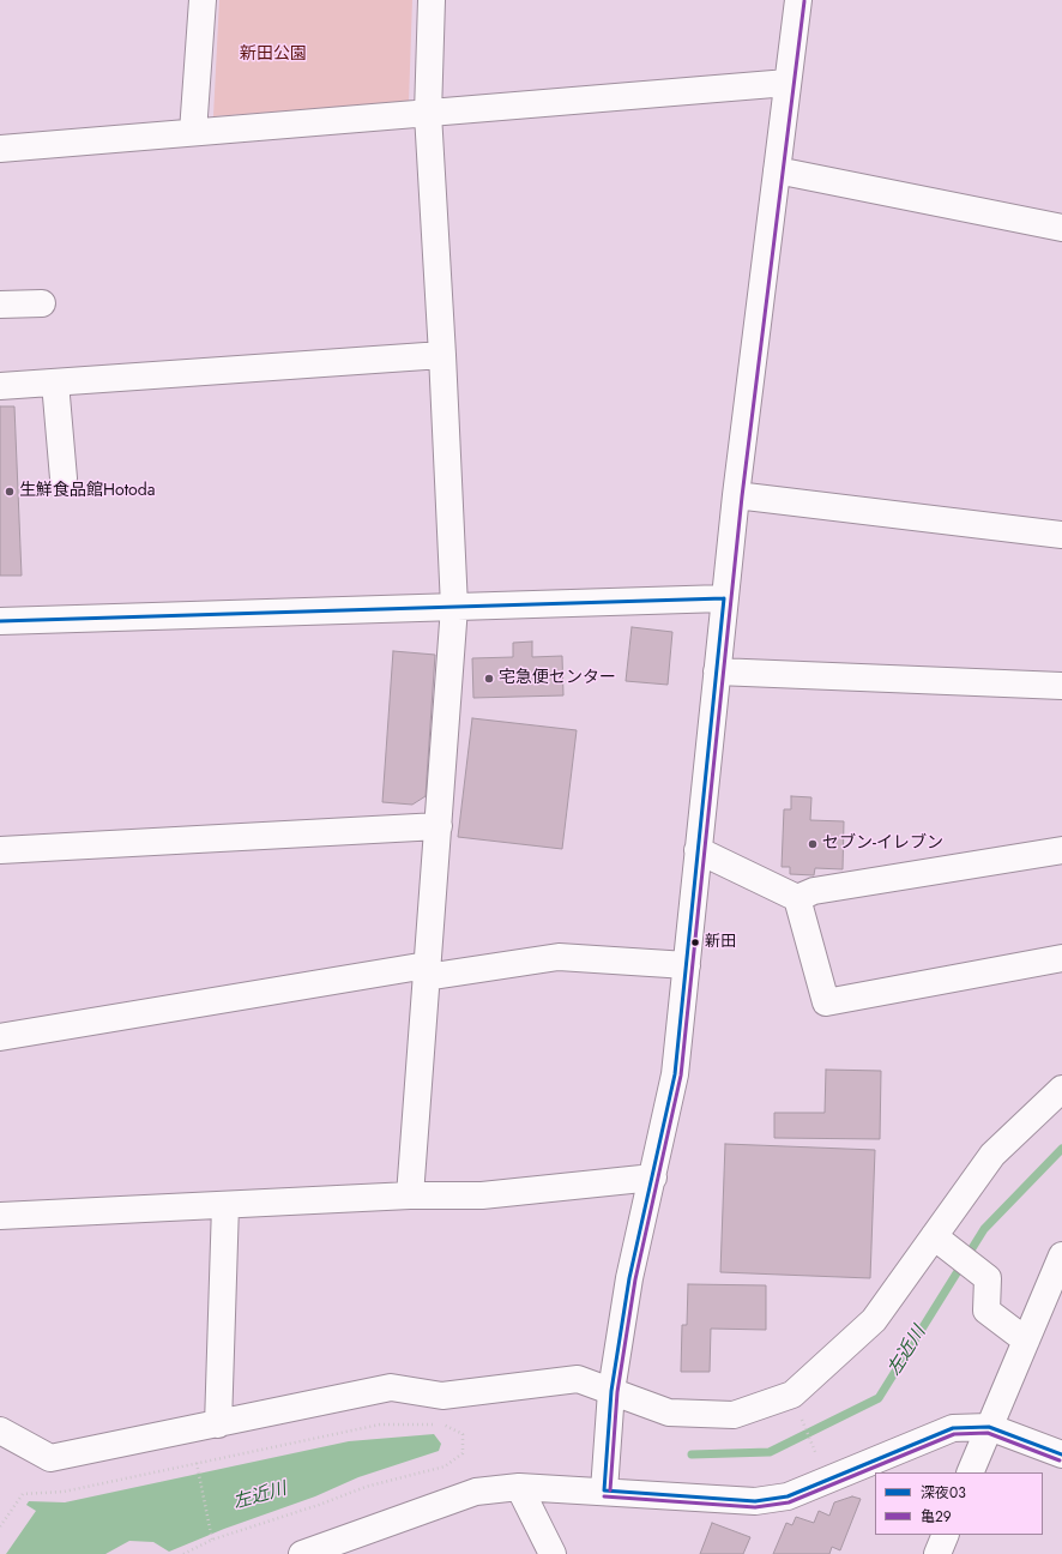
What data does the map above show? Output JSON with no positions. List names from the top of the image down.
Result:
{
  "water": ["左近川"],
  "parks": ["新田公園"],
  "places": [
    "生鮮食品館Hotoda",
    "宅急便センター",
    "セブン-イレブン",
    "新田"
  ],
  "lines": ["transit line 亀29", "transit line 深夜03"],
  "legend": ["深夜03", "亀29"]
}
